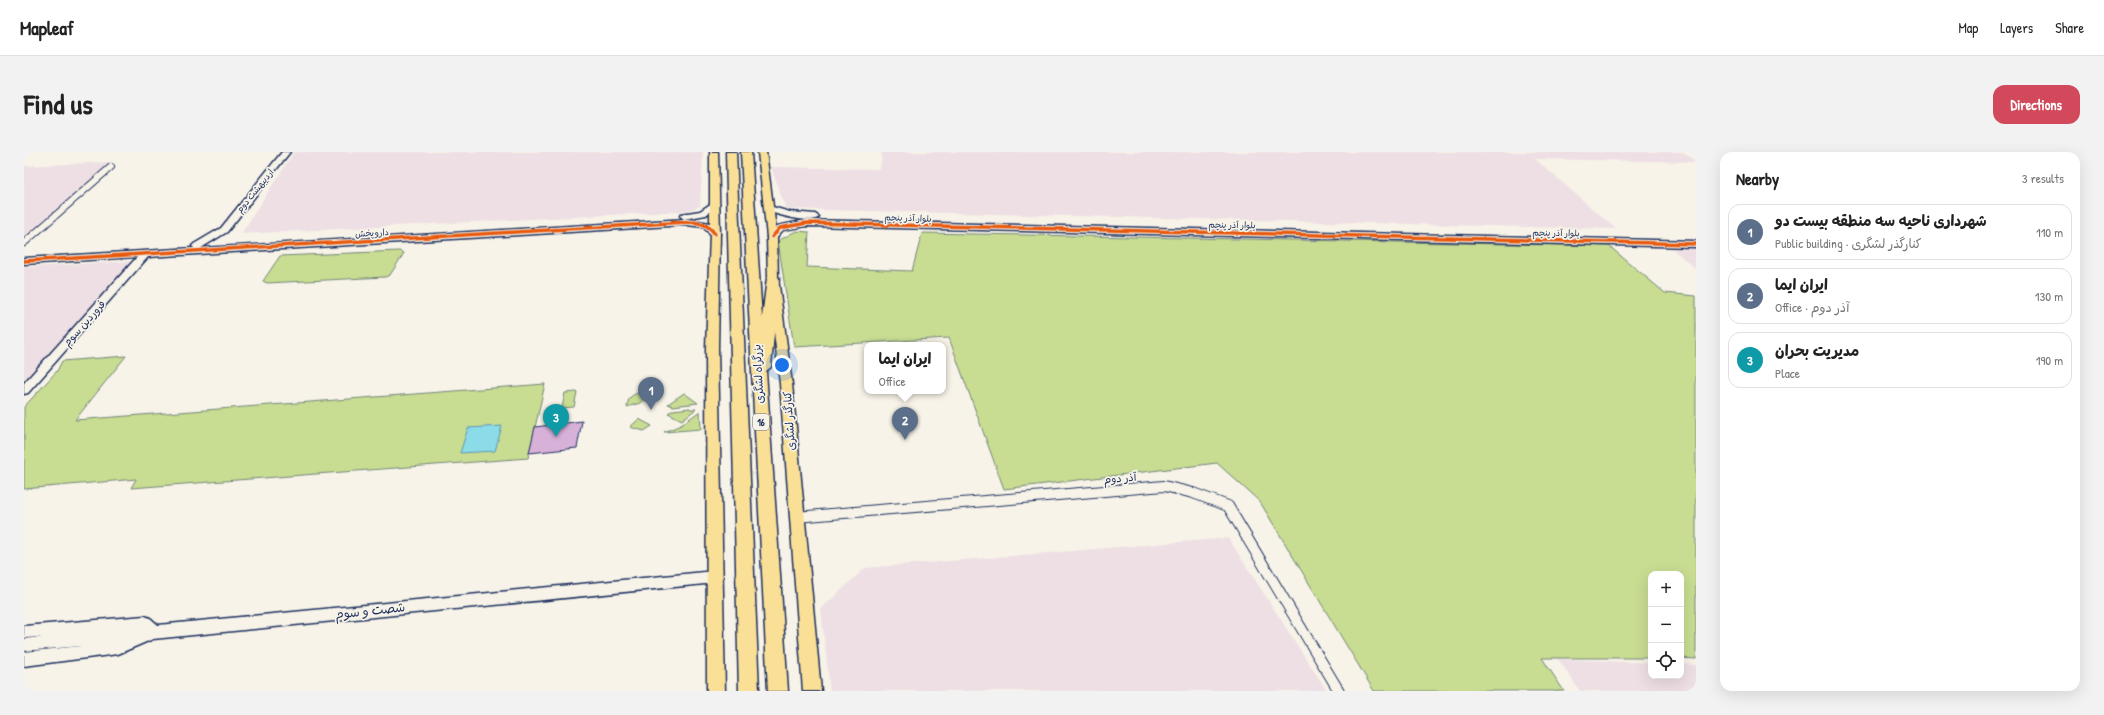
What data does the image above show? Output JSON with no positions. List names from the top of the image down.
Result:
{
  "streets": {
    "highway": ["بزرگراه لشگری", "16"],
    "main road": ["کنارگذر لشگری"],
    "street": [
      "اردیبهشت دوم",
      "بلوار آذر پنجم",
      "داروپخش",
      "فروردین سوم",
      "آذر دوم",
      "شصت و سوم"
    ]
  },
  "crossings": [
    ["اردیبهشت دوم", "داروپخش"],
    ["بلوار آذر پنجم", "کنارگذر لشگری"],
    ["داروپخش", "فروردین سوم"],
    ["کنارگذر لشگری", "آذر دوم"]
  ],
  "page": {
    "header": "Mapleaf",
    "nav": ["Map", "Layers", "Share"],
    "title": "Find us",
    "buttons": "Directions",
    "heading": ["Nearby", "3 results"],
    "list": [
      {
        "mark": "1",
        "name": "شهرداری ناحیه سه منطقه بیست دو",
        "note": "Public building · کنارگذر لشگری",
        "value": "110 m"
      },
      {
        "mark": "2",
        "name": "ایران ایما",
        "note": "Office · آذر دوم",
        "value": "130 m"
      },
      {
        "mark": "3",
        "name": "مدیریت بحران",
        "note": "Place",
        "value": "190 m"
      }
    ],
    "popup": ["ایران ایما", "Office"],
    "pins": ["1", "3", "2"],
    "map_buttons": ["+", "−"]
  }
}
